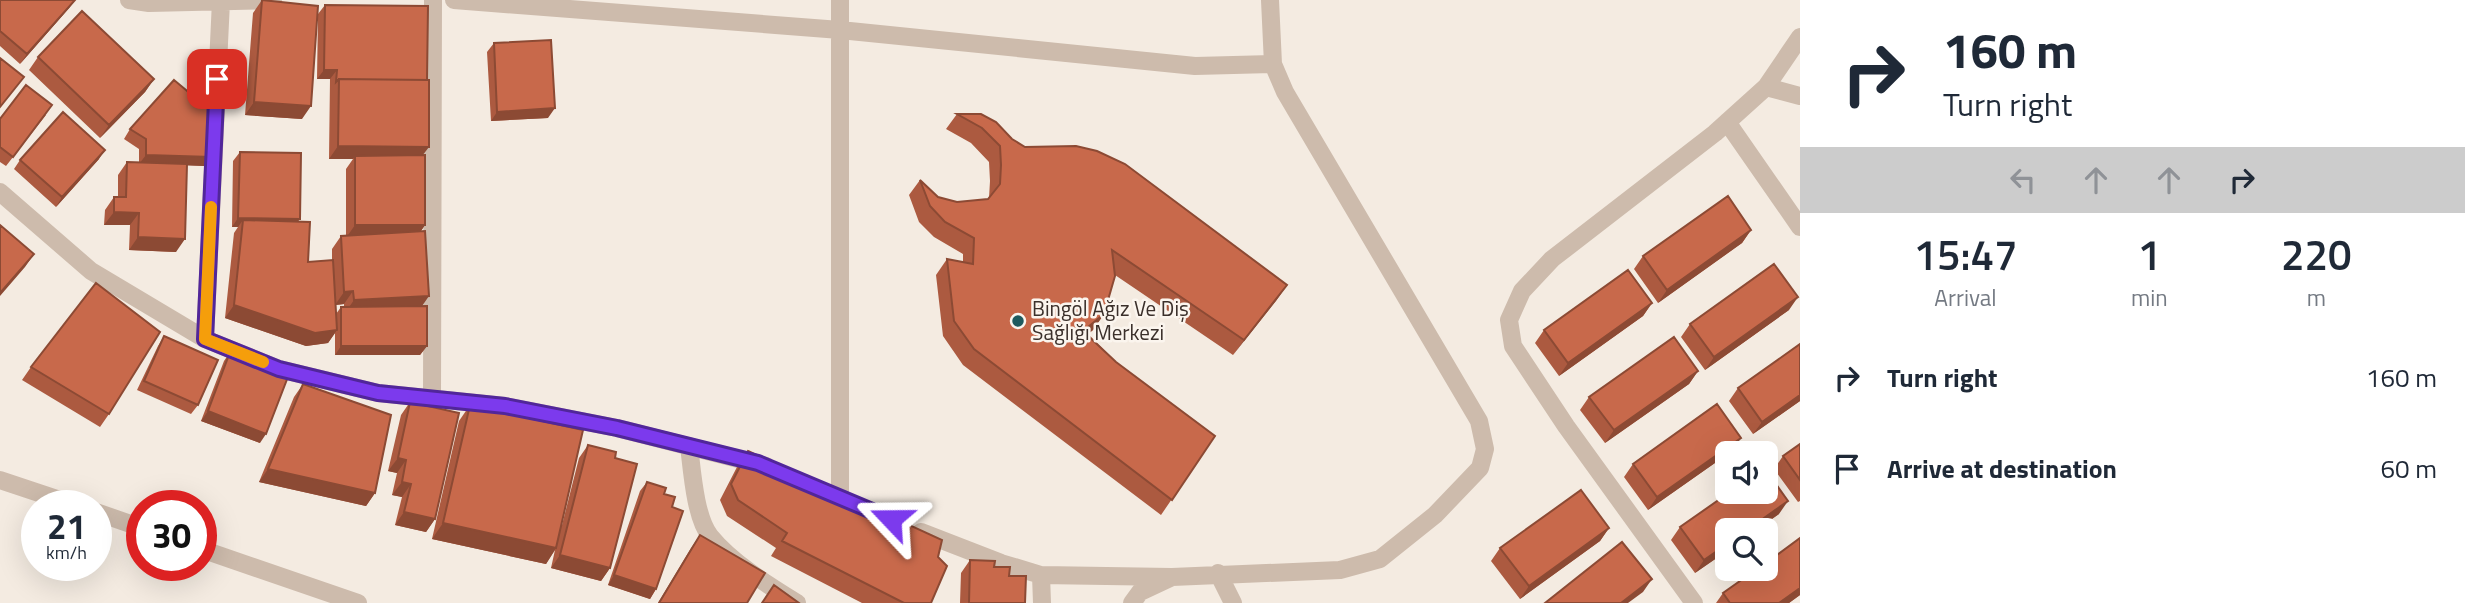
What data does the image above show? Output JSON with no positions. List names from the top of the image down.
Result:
{
  "places": ["Bingöl Ağız Ve Diş Sağlığı Merkezi"],
  "page": {
    "turn": ["160 m", "Turn right"],
    "eta": [
      "15:47",
      "Arrival",
      "1",
      "min",
      "220",
      "m"
    ],
    "list": [
      {
        "name": "Turn right",
        "value": "160 m"
      },
      {
        "name": "Arrive at destination",
        "value": "60 m"
      }
    ],
    "speed": "21 km/h",
    "limit": "30"
  }
}
